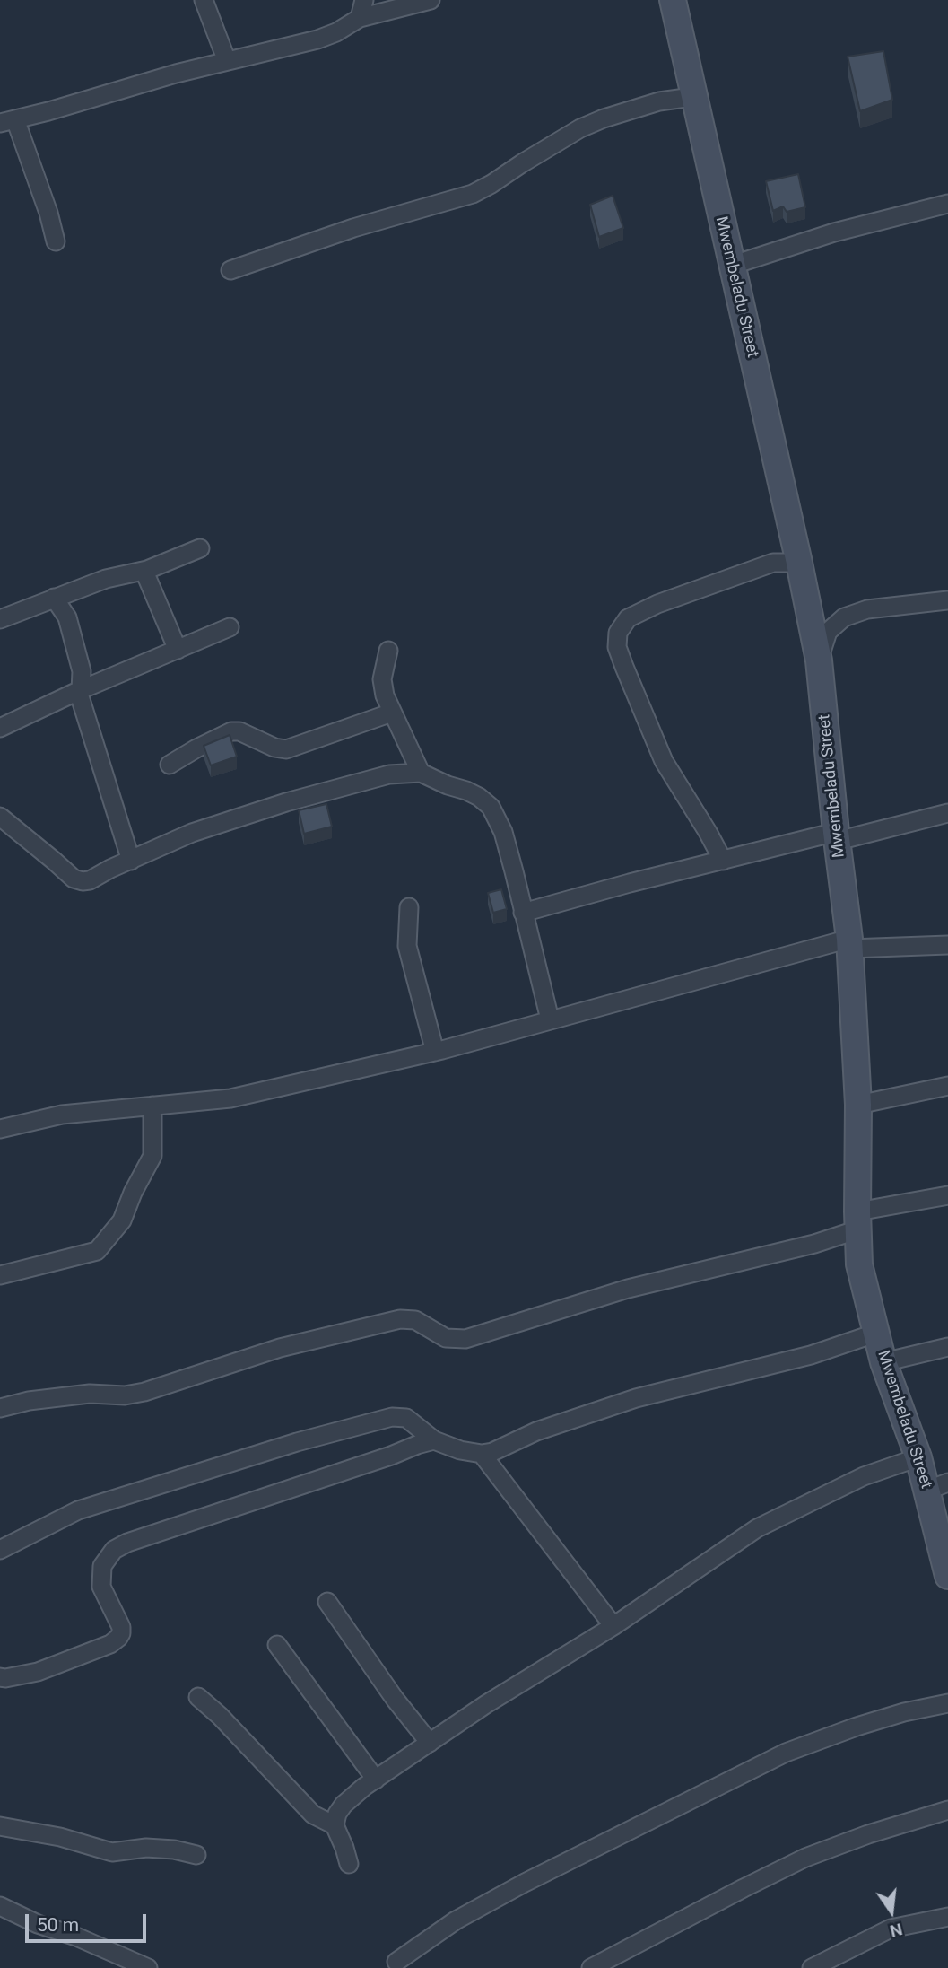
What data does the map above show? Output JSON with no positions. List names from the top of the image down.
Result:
{
  "streets": {
    "street": ["Mwembeladu Street"]
  },
  "scale_bar": "50 m",
  "north": "bottom"
}
